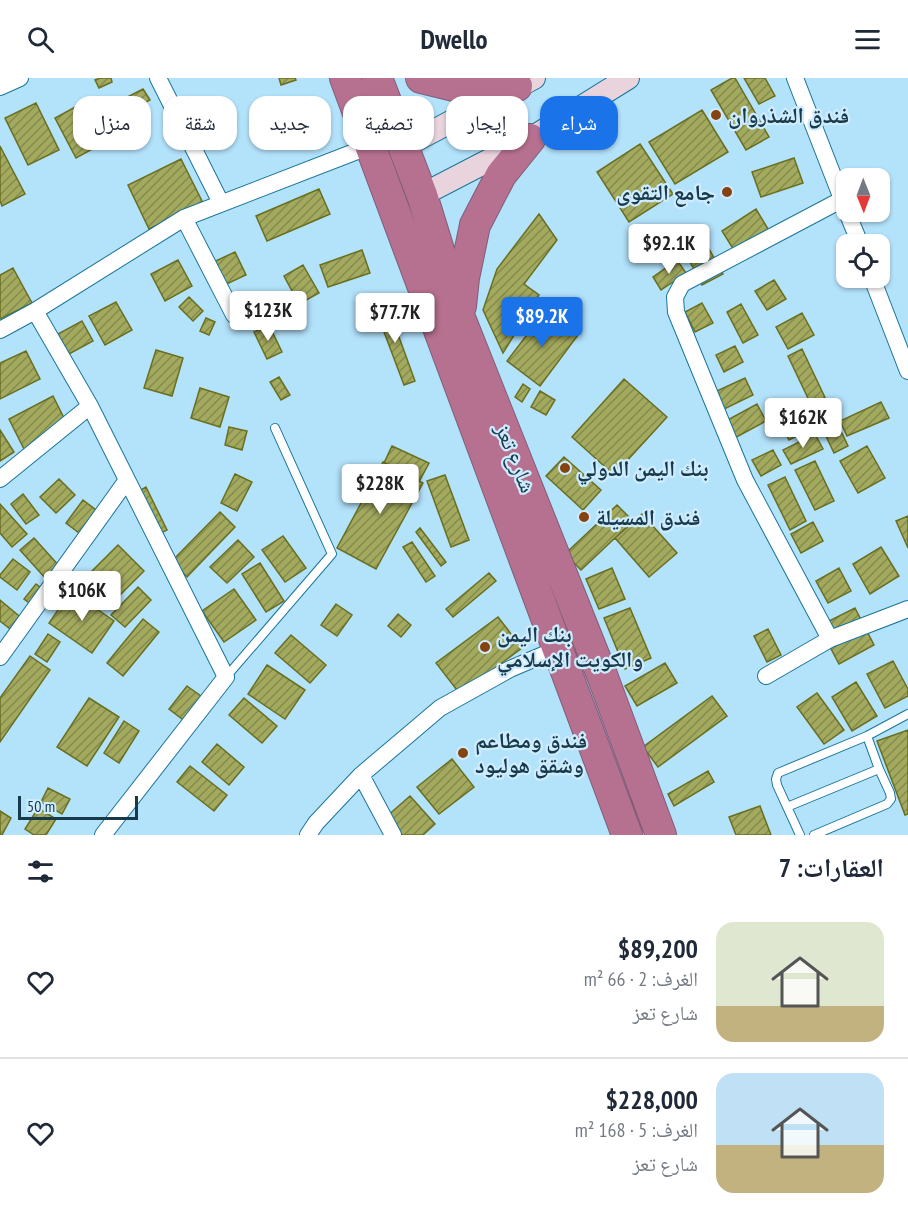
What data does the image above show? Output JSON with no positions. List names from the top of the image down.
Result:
{
  "streets": {
    "highway": ["شارع تعز"]
  },
  "places": [
    "فندق الشذروان",
    "جامع التقوى",
    "بنك اليمن الدولي",
    "فندق المسيلة",
    "بنك اليمن والكويت الإسلامي",
    "فندق ومطاعم وشقق هوليود"
  ],
  "scale_bar": "50 m",
  "north": "bottom",
  "page": {
    "header": "Dwello",
    "chip": [
      "شراء",
      "إيجار",
      "تصفية",
      "جديد",
      "شقة",
      "منزل"
    ],
    "price": [
      "$92.1K",
      "$123K",
      "$77.7K",
      "$89.2K",
      "$162K",
      "$228K",
      "$106K"
    ],
    "scale": "50 m",
    "heading": "العقارات: 7",
    "list": [
      {
        "name": "$89,200",
        "note": "الغرف: 2 · 66 m² · شارع تعز"
      },
      {
        "name": "$228,000",
        "note": "الغرف: 5 · 168 m² · شارع تعز"
      }
    ]
  }
}
